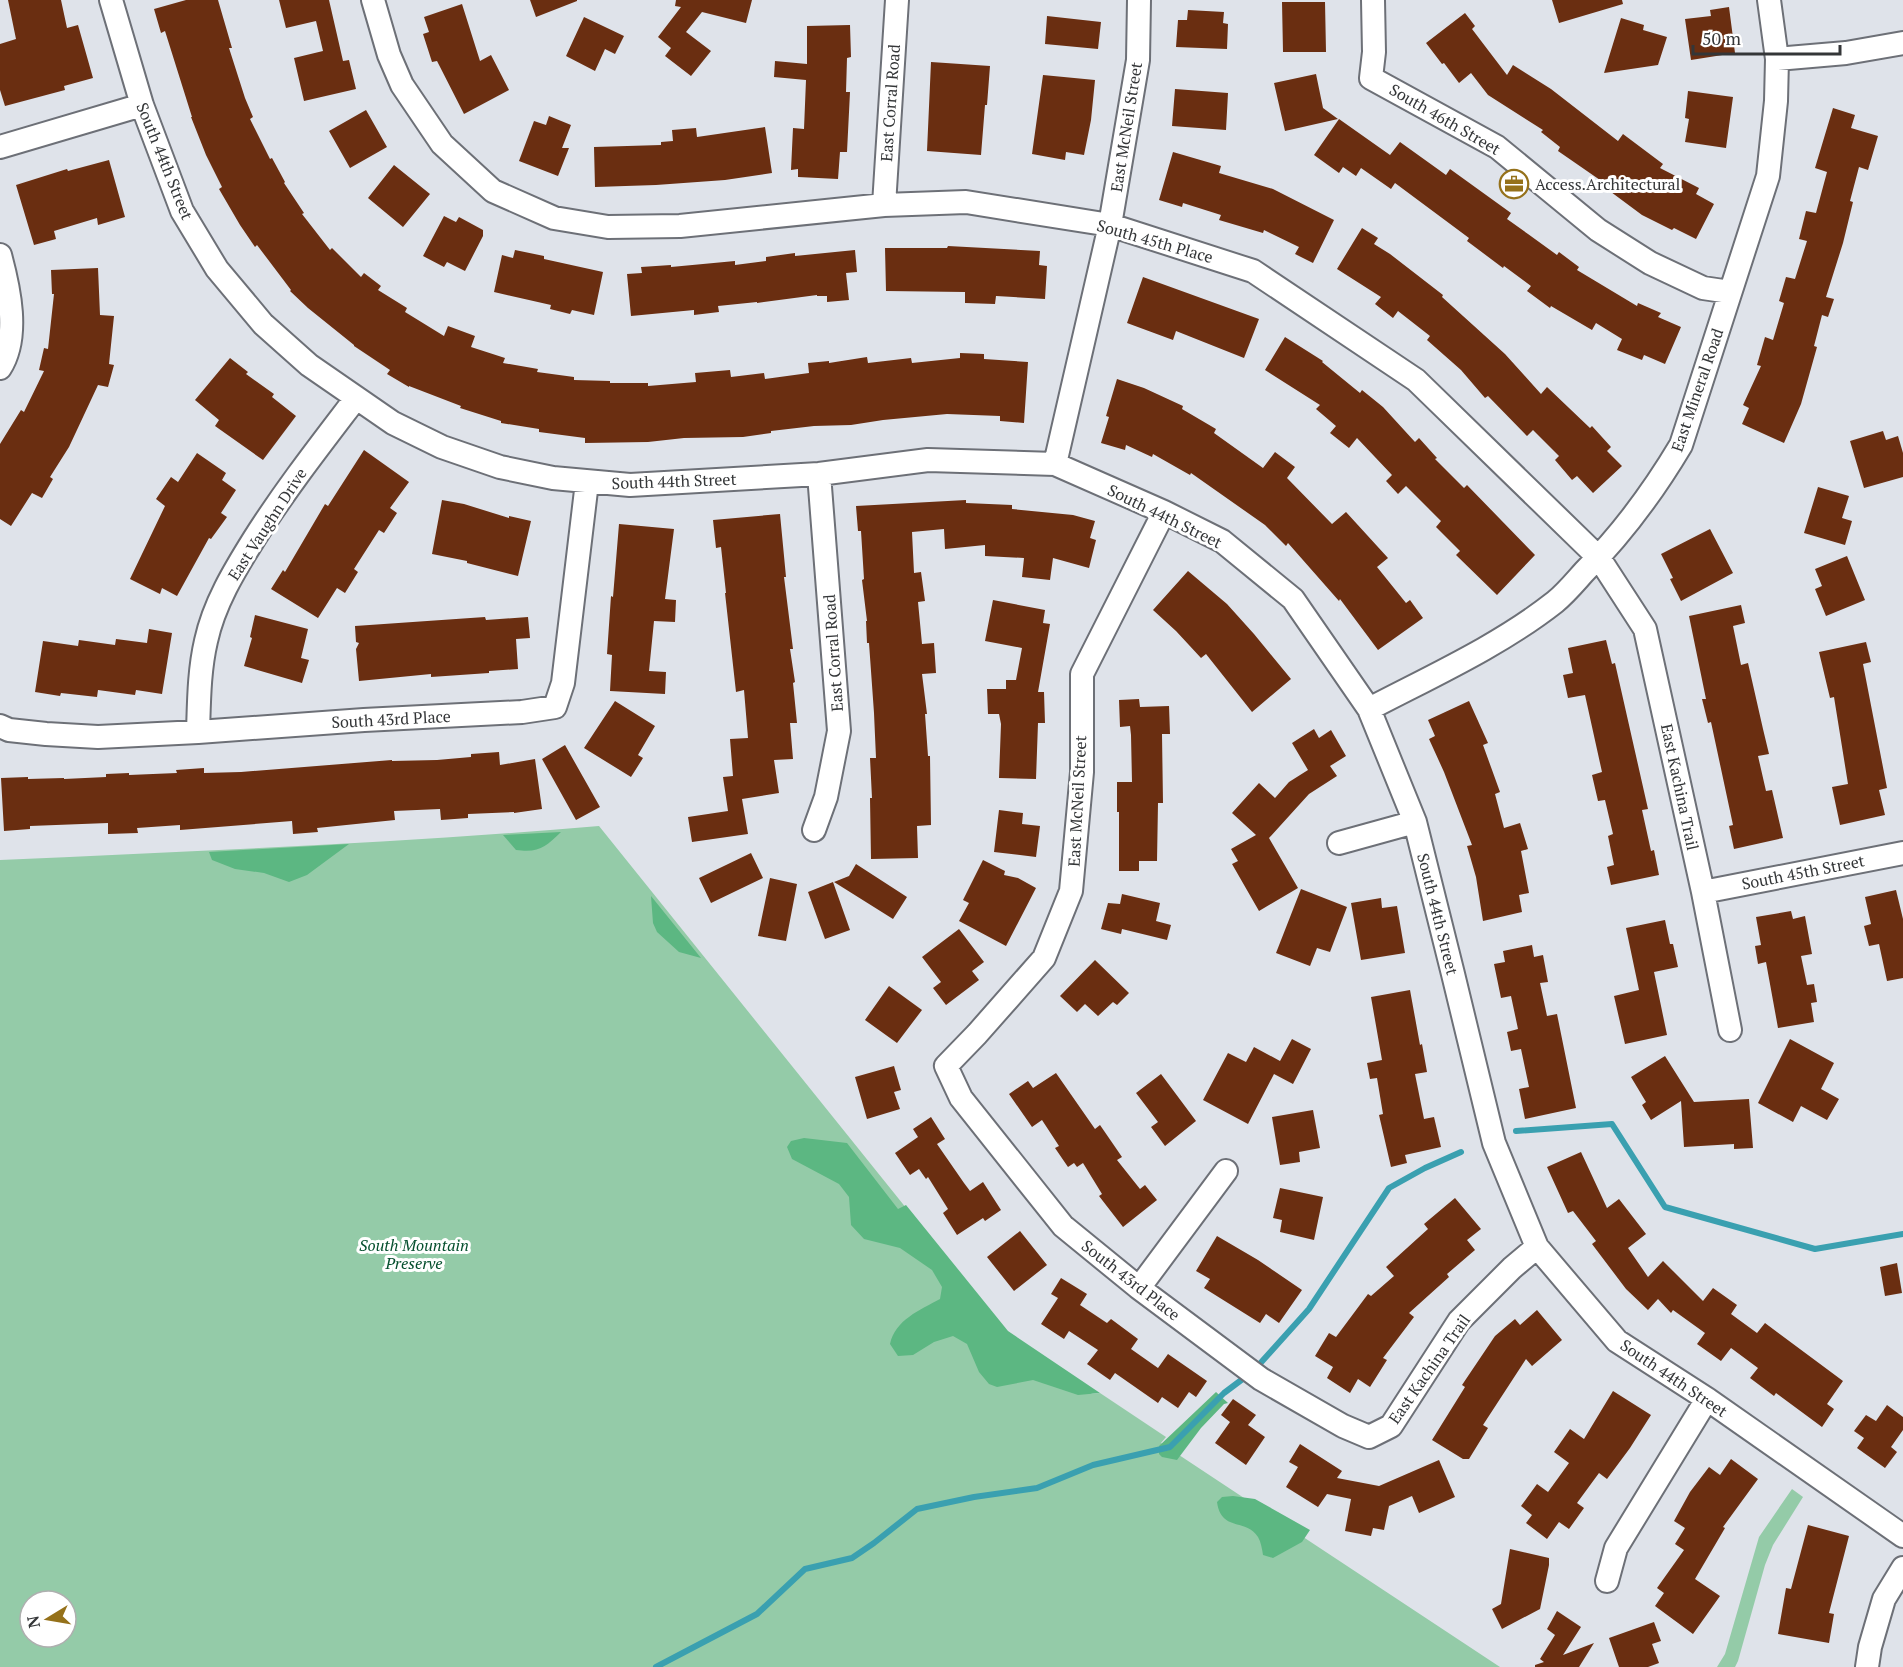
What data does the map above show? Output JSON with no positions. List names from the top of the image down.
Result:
{
  "streets": {
    "street": [
      "East Corral Road",
      "South 46th Street",
      "East McNeil Street",
      "South 44th Street",
      "South 45th Place",
      "East Mineral Road",
      "East Vaughn Drive",
      "South 43rd Place",
      "East Kachina Trail",
      "South 45th Street"
    ]
  },
  "crossings": [
    ["East Corral Road", "South 44th Street"],
    ["East Corral Road", "South 45th Place"],
    ["South 46th Street", "East Mineral Road"],
    ["East McNeil Street", "South 44th Street"],
    ["East McNeil Street", "South 45th Place"],
    ["East McNeil Street", "South 43rd Place"],
    ["South 44th Street", "East Mineral Road"],
    ["South 44th Street", "East Vaughn Drive"],
    ["South 44th Street", "South 43rd Place"],
    ["South 44th Street", "East Kachina Trail"],
    ["South 45th Place", "East Mineral Road"],
    ["South 45th Place", "East Kachina Trail"],
    ["East Mineral Road", "East Kachina Trail"],
    ["East Vaughn Drive", "South 43rd Place"],
    ["South 43rd Place", "East Kachina Trail"],
    ["East Kachina Trail", "South 45th Street"]
  ],
  "parks": ["South Mountain Preserve"],
  "places": {
    "office": ["Access.Architectural"]
  },
  "scale_bar": "50 m",
  "north": "left"
}
